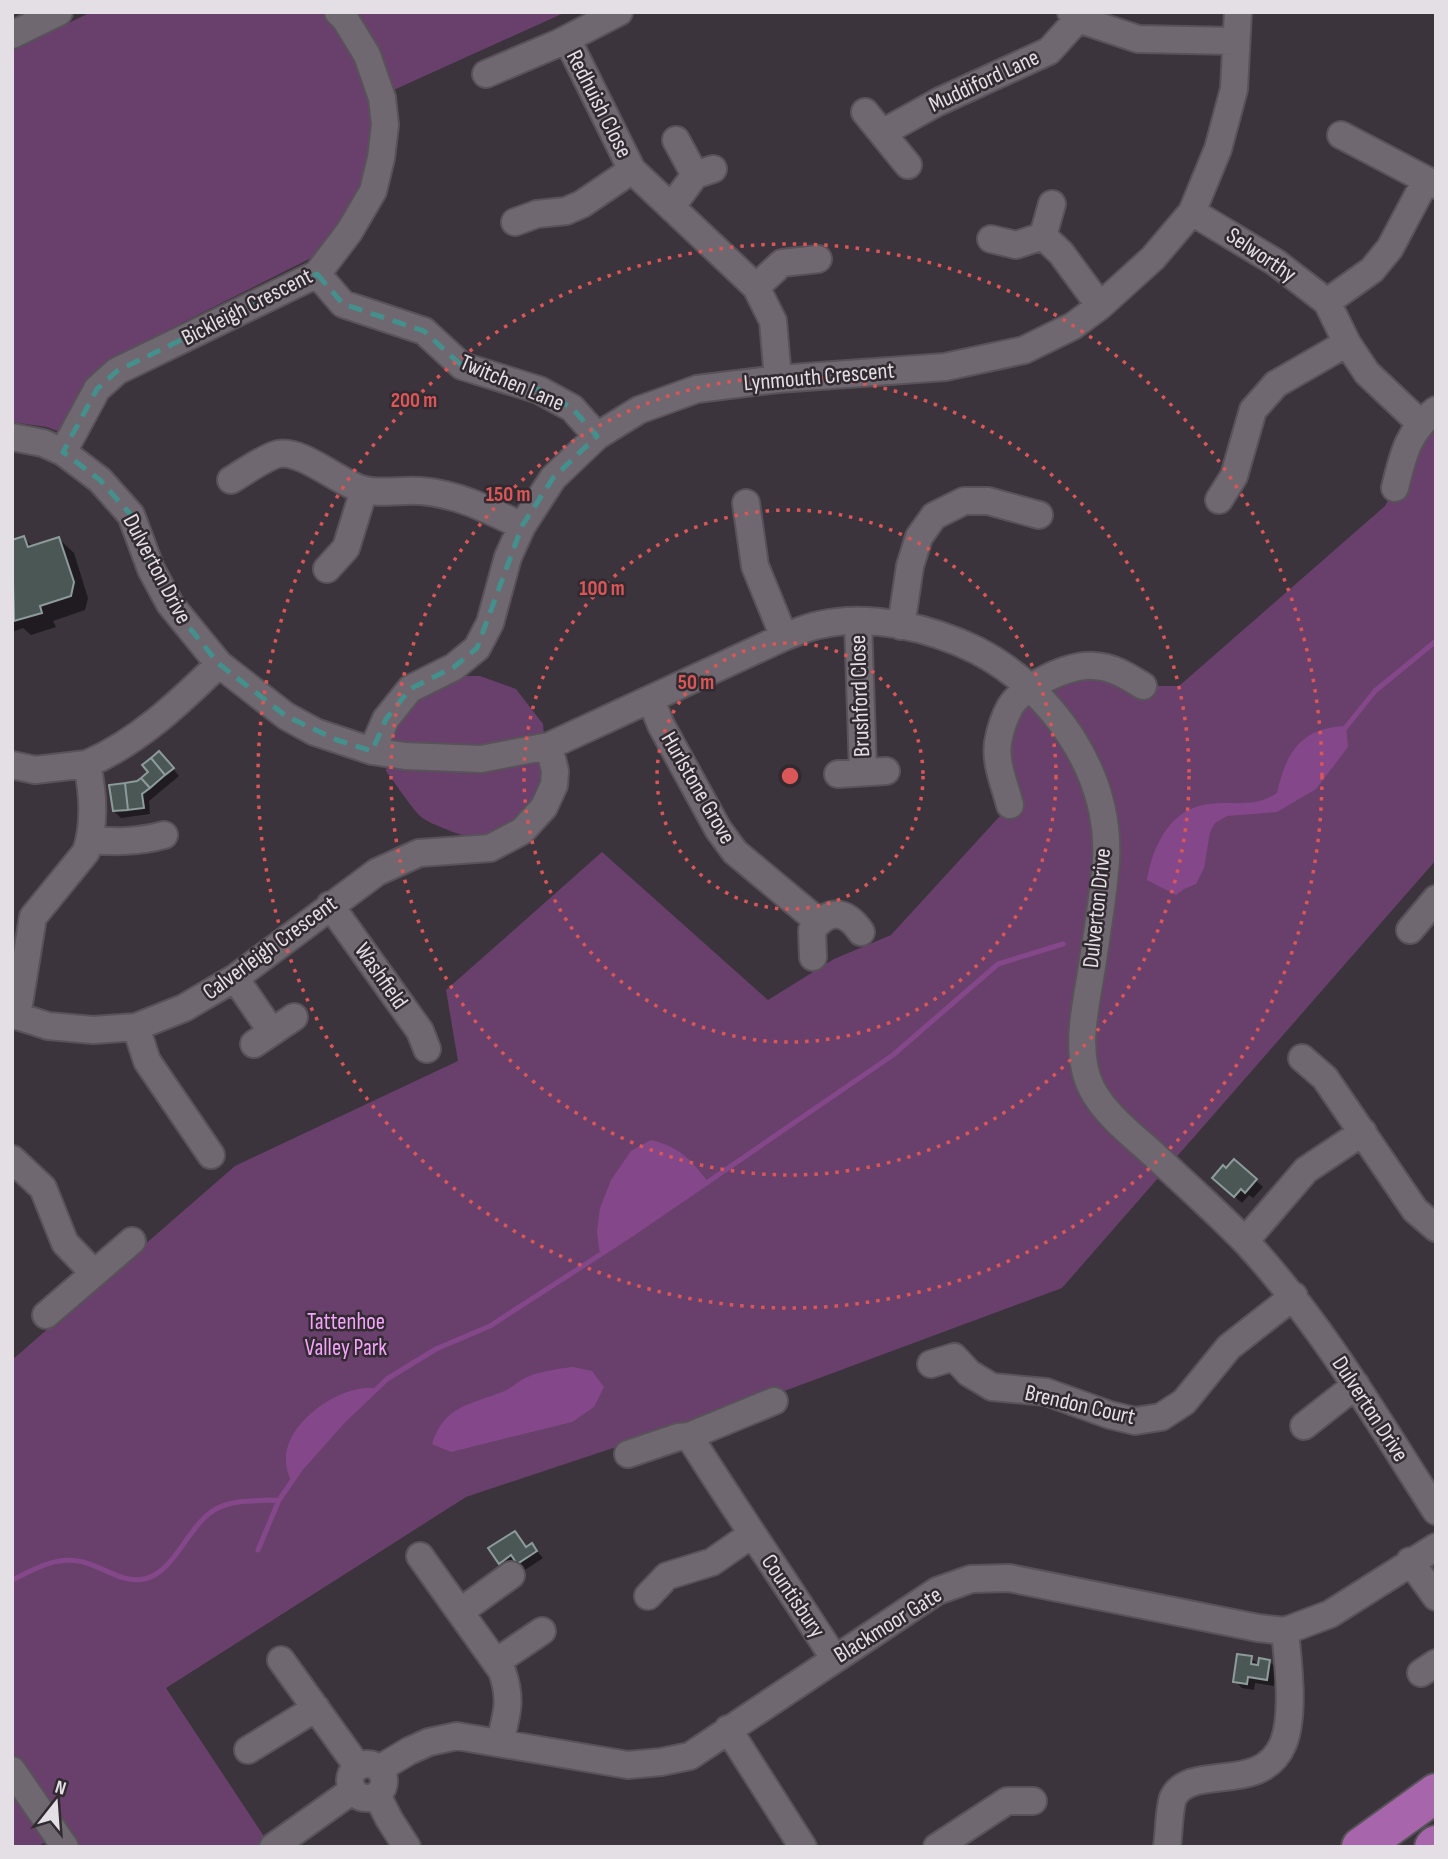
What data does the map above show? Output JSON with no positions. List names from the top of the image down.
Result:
{
  "streets": {
    "street": [
      "Muddiford Lane",
      "Redhuish Close",
      "Selworthy",
      "Bickleigh Crescent",
      "Lynmouth Crescent",
      "Twitchen Lane",
      "Dulverton Drive",
      "Brushford Close",
      "Hurlstone Grove",
      "Calverleigh Crescent",
      "Washfield",
      "Brendon Court",
      "Countisbury",
      "Blackmoor Gate"
    ]
  },
  "crossings": [
    ["Muddiford Lane", "Lynmouth Crescent"],
    ["Redhuish Close", "Lynmouth Crescent"],
    ["Selworthy", "Lynmouth Crescent"],
    ["Bickleigh Crescent", "Twitchen Lane"],
    ["Bickleigh Crescent", "Dulverton Drive"],
    ["Lynmouth Crescent", "Twitchen Lane"],
    ["Lynmouth Crescent", "Dulverton Drive"],
    ["Dulverton Drive", "Brushford Close"],
    ["Dulverton Drive", "Hurlstone Grove"],
    ["Dulverton Drive", "Calverleigh Crescent"],
    ["Dulverton Drive", "Brendon Court"],
    ["Calverleigh Crescent", "Washfield"],
    ["Countisbury", "Blackmoor Gate"]
  ],
  "parks": ["Tattenhoe Valley Park"],
  "north": "top",
  "rings": [
    "200 m",
    "150 m",
    "100 m",
    "50 m"
  ]
}
